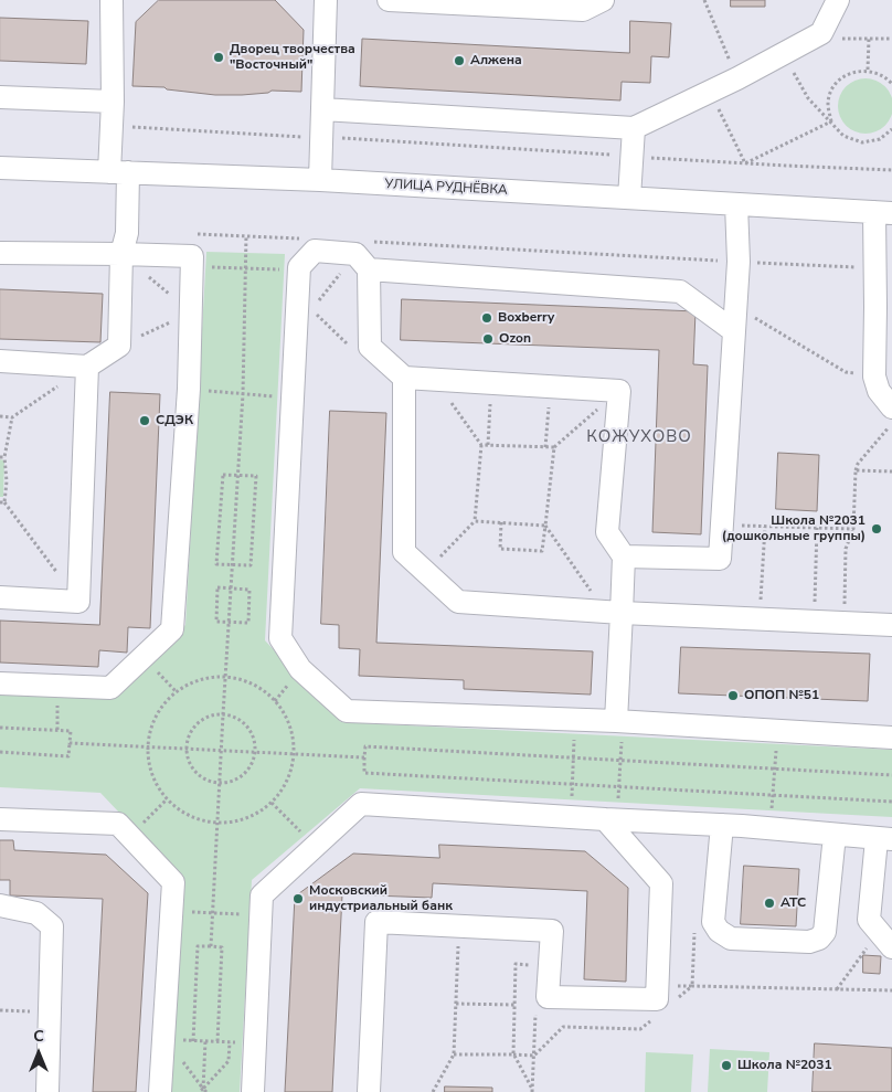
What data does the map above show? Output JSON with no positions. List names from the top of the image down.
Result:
{
  "streets": {
    "street": ["УЛИЦА РУДНЁВКА"]
  },
  "districts": ["КОЖУХОВО"],
  "places": [
    "Дворец творчества \"Восточный\"",
    "Алжена",
    "Boxberry",
    "Ozon",
    "СДЭК",
    "Школа №2031 (дошкольные группы)",
    "ОПОП №51",
    "Московский индустриальный банк",
    "АТС",
    "Школа №2031"
  ],
  "north": "top"
}
